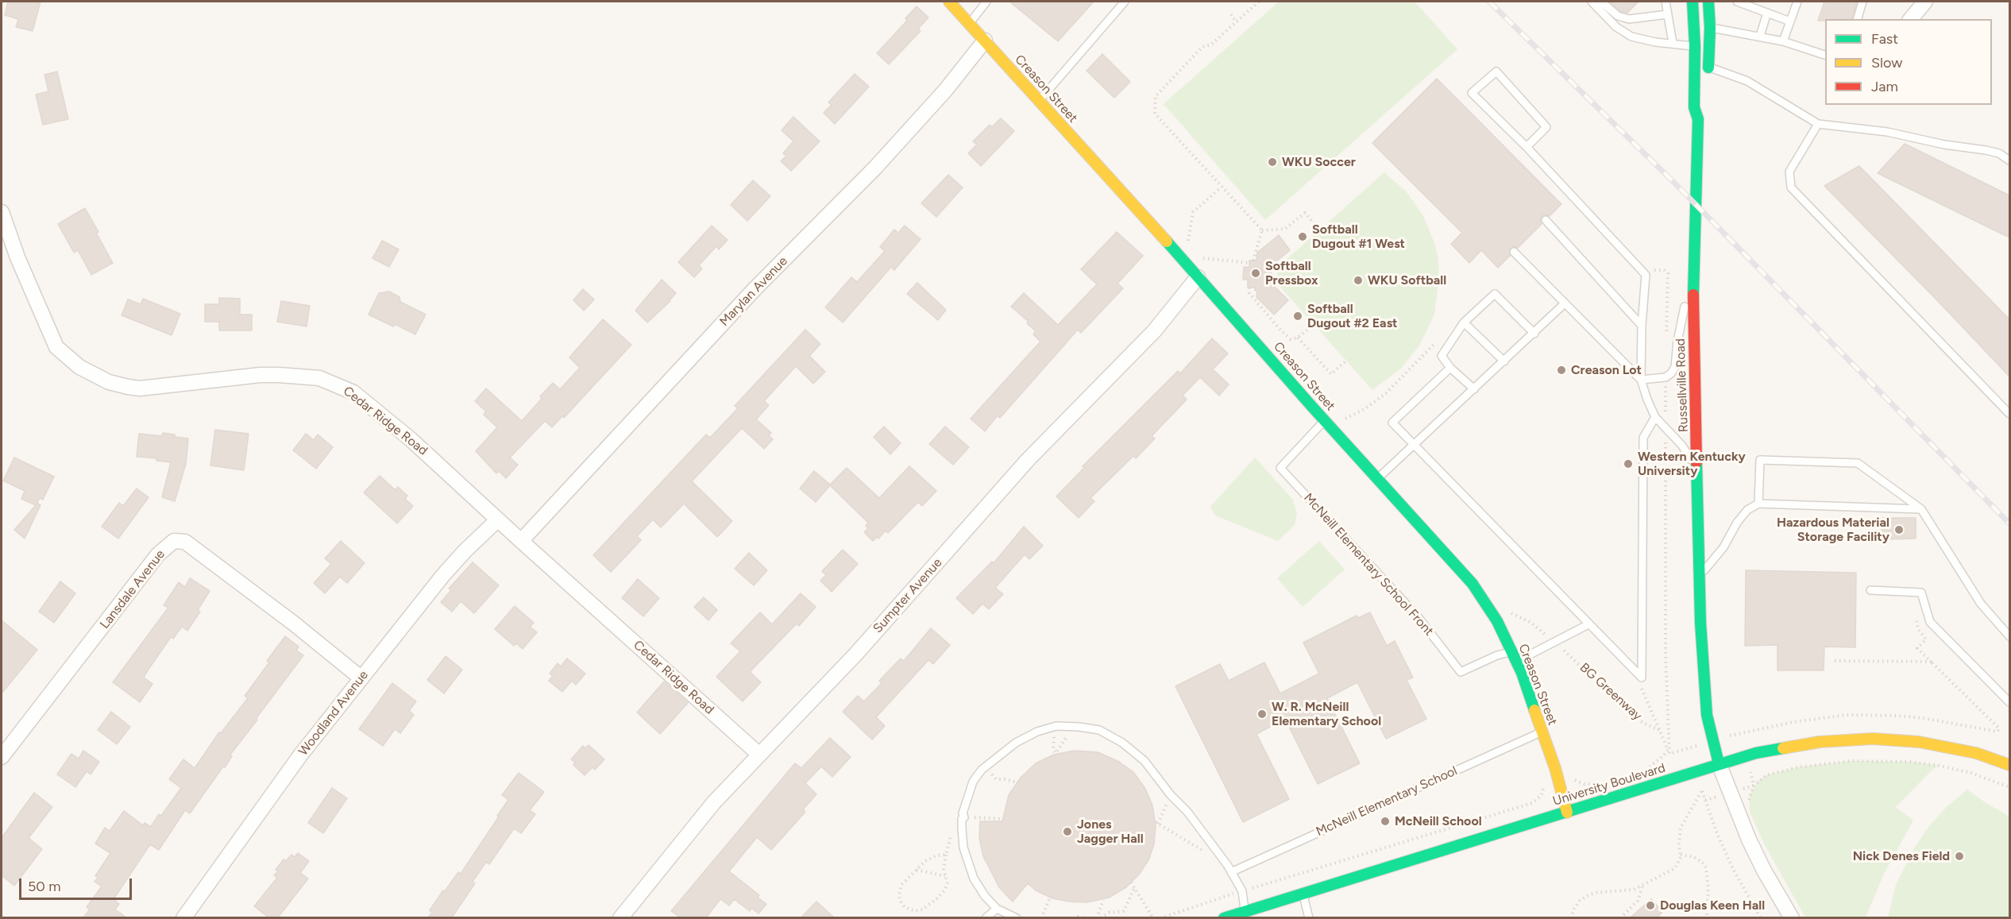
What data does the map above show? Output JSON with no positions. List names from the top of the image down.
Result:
{
  "streets": {
    "main road": ["Creason Street", "Russellville Road", "University Boulevard"],
    "street": [
      "Marylan Avenue",
      "Cedar Ridge Road",
      "Lansdale Avenue",
      "Sumpter Avenue",
      "Woodland Avenue"
    ],
    "lane": ["McNeill Elementary School Front", "McNeill Elementary School"],
    "path": ["BG Greenway"]
  },
  "crossings": [
    ["Creason Street", "Marylan Avenue"],
    ["Creason Street", "McNeill Elementary School Front"],
    ["Creason Street", "Sumpter Avenue"],
    ["Creason Street", "University Boulevard"],
    ["Creason Street", "McNeill Elementary School"],
    ["Marylan Avenue", "Cedar Ridge Road"],
    ["Russellville Road", "University Boulevard"],
    ["Cedar Ridge Road", "Sumpter Avenue"],
    ["Cedar Ridge Road", "Woodland Avenue"],
    ["Lansdale Avenue", "Woodland Avenue"]
  ],
  "places": [
    "WKU Soccer",
    "Softball Dugout #1 West",
    "Softball Pressbox",
    "WKU Softball",
    "Softball Dugout #2 East",
    "Creason Lot",
    "Western Kentucky University",
    "Hazardous Material Storage Facility",
    "W. R. McNeill Elementary School",
    "McNeill School",
    "Jones Jagger Hall",
    "Nick Denes Field",
    "Douglas Keen Hall"
  ],
  "legend": ["Fast", "Slow", "Jam"],
  "scale_bar": "50 m"
}
